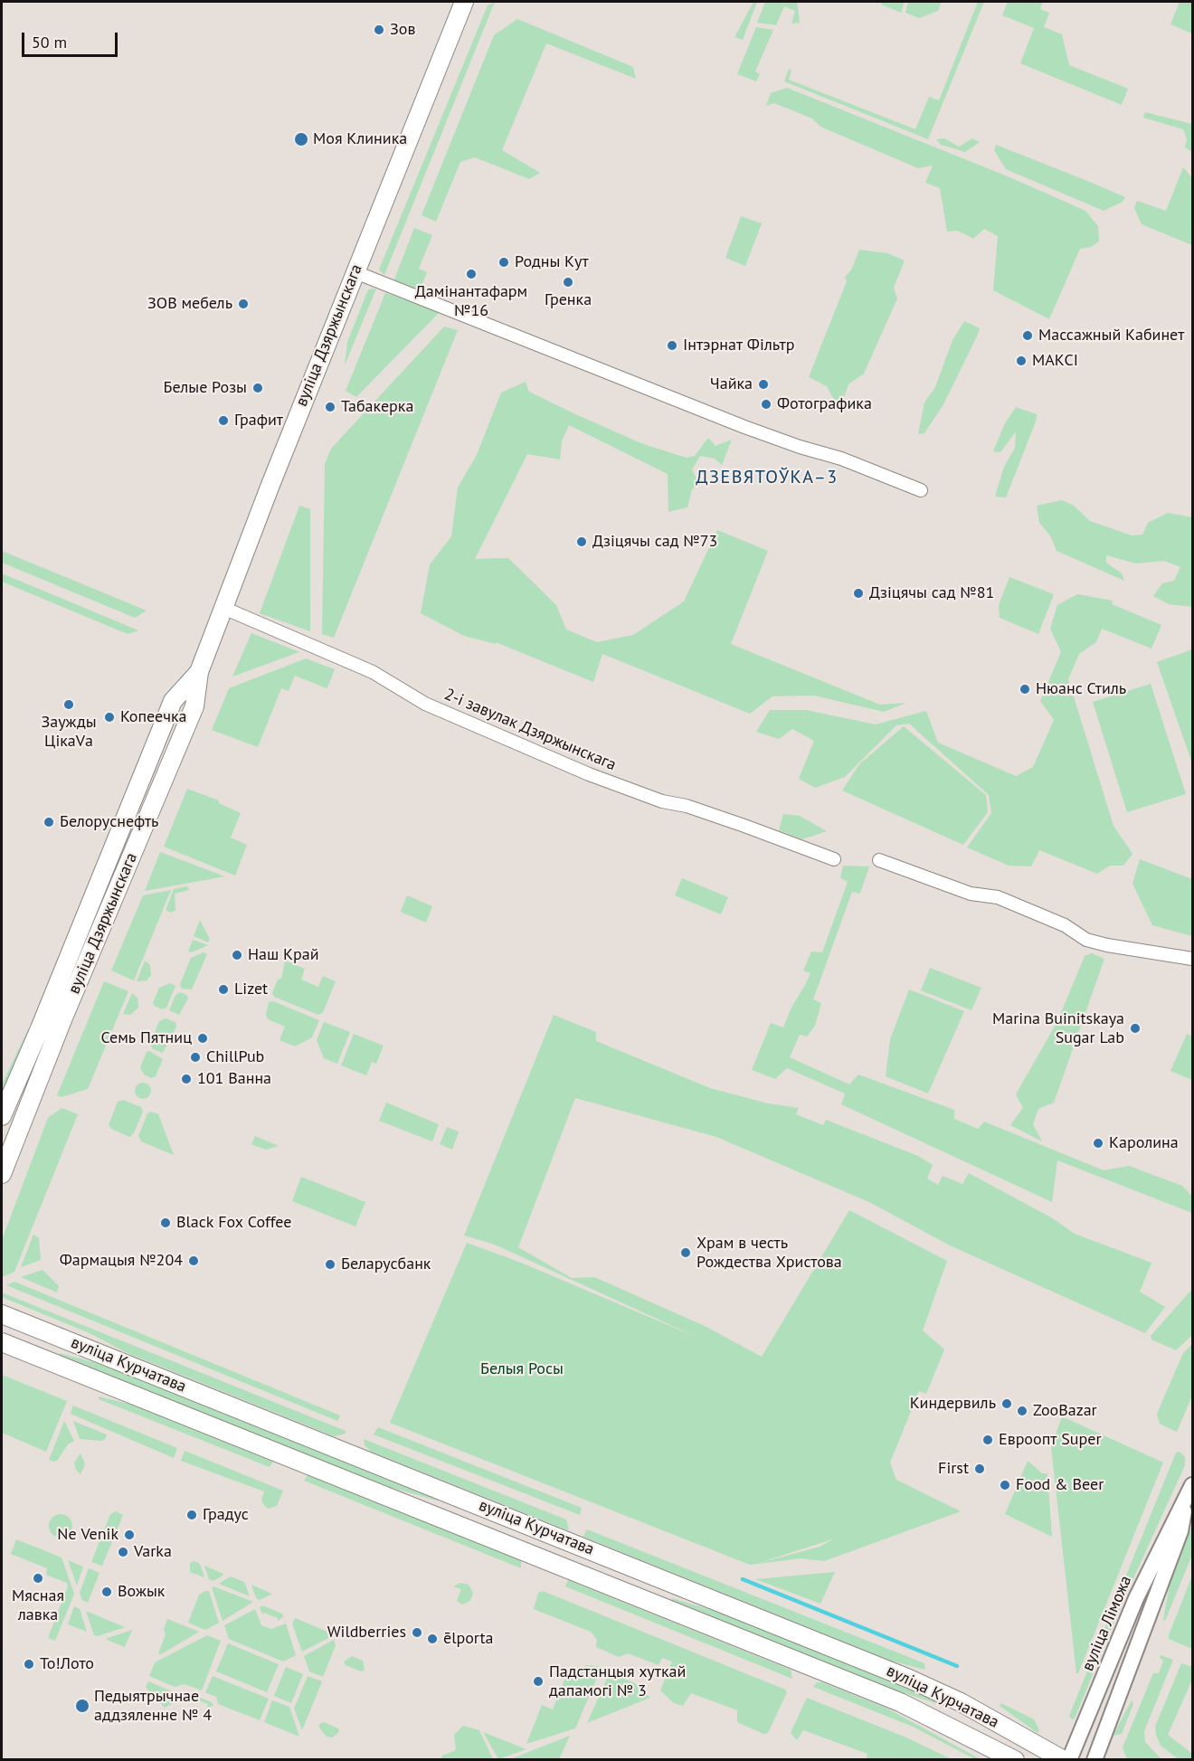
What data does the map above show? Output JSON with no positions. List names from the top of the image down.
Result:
{
  "streets": {
    "main road": ["вуліца Дзяржынскага", "вуліца Курчатава"],
    "street": ["2-і завулак Дзяржынскага", "вуліца Ліможа"]
  },
  "crossings": [
    ["вуліца Дзяржынскага", "2-і завулак Дзяржынскага"]
  ],
  "districts": ["ДЗЕВЯТОЎКА–3"],
  "parks": ["Белыя Росы"],
  "places": [
    "Зов",
    "Моя Клиника",
    "Родны Кут",
    "Дамінантафарм №16",
    "Гренка",
    "ЗОВ мебель",
    "Массажный Кабинет",
    "Інтэрнат Фільтр",
    "МАКСІ",
    "Чайка",
    "Белые Розы",
    "Фотографика",
    "Табакерка",
    "Графит",
    "Дзіцячы сад №73",
    "Дзіцячы сад №81",
    "Нюанс Стиль",
    "Заужды ЦікаVа",
    "Копеечка",
    "Белоруснефть",
    "Наш Край",
    "Lizet",
    "Marina Buinitskaya Sugar Lab",
    "Семь Пятниц",
    "ChillPub",
    "101 Ванна",
    "Каролина",
    "Black Fox Coffee",
    "Храм в честь Рождества Христова",
    "Фармацыя №204",
    "Беларусбанк",
    "Киндервиль",
    "ZooBazar",
    "Евроопт Super",
    "First",
    "Food & Beer",
    "Градус",
    "Ne Venik",
    "Varka",
    "Мясная лавка",
    "Вожык",
    "Wildberries",
    "ēlporta",
    "То!Лото",
    "Падстанцыя хуткай дапамогі № 3",
    "Педыятрычнае аддзяленне № 4"
  ],
  "scale_bar": "50 m"
}
